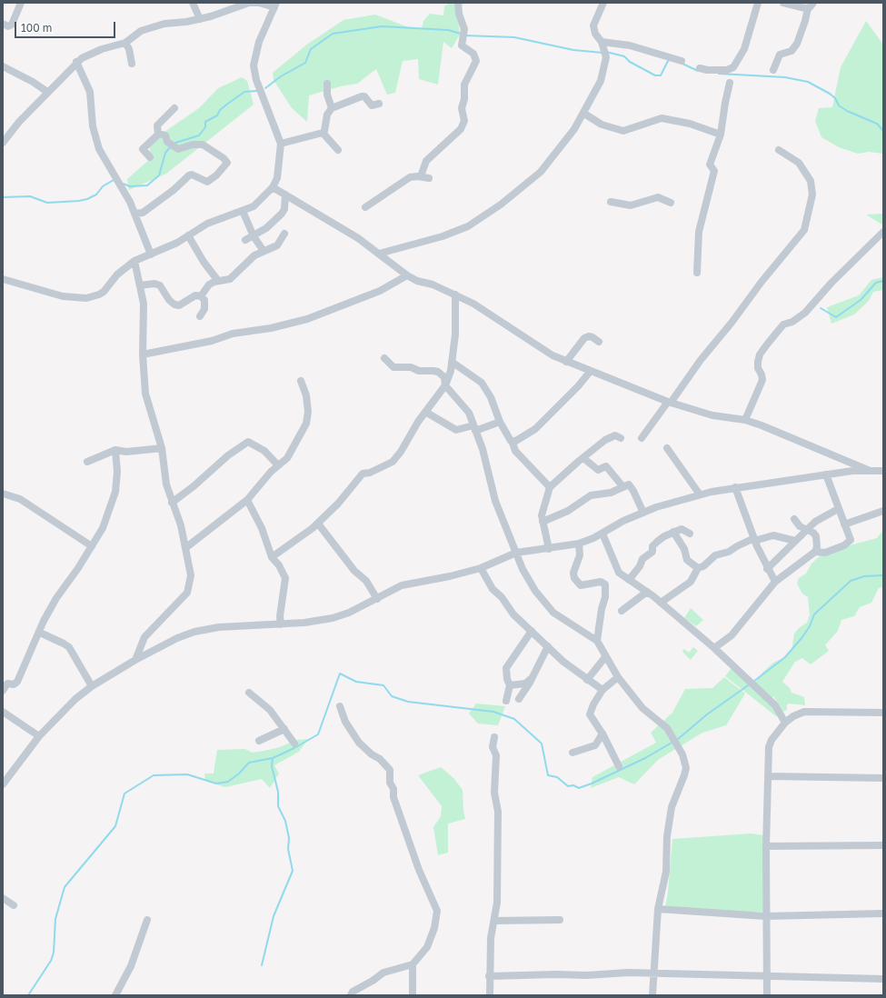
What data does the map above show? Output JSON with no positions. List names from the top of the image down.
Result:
{
  "scale_bar": "100 m"
}
